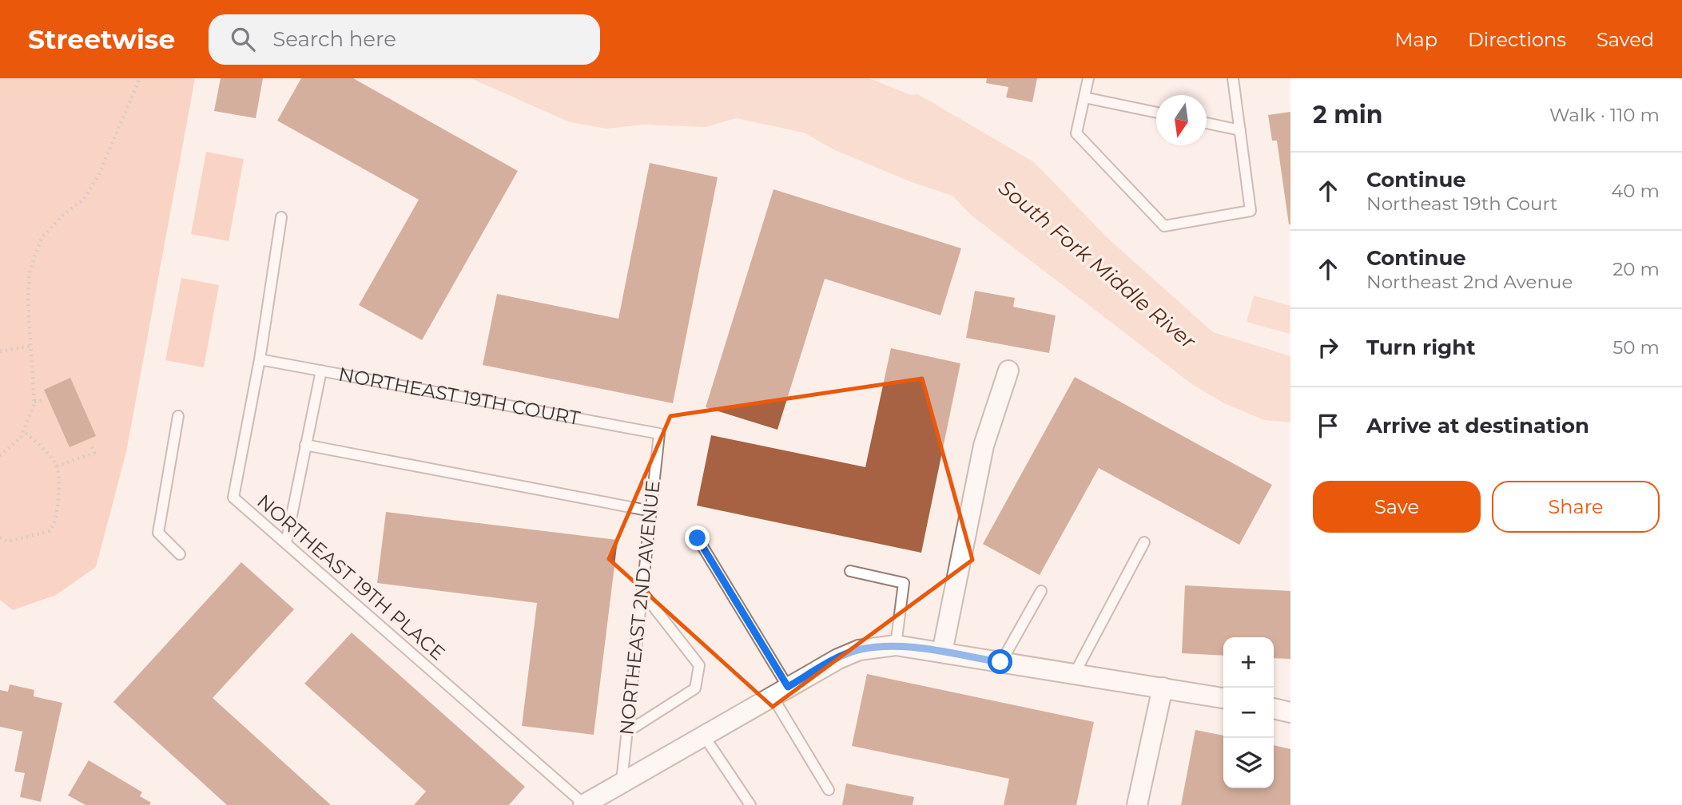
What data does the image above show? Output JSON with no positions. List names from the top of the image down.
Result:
{
  "streets": {
    "lane": ["NORTHEAST 19TH COURT", "NORTHEAST 19TH PLACE", "NORTHEAST 2ND AVENUE"]
  },
  "crossings": [
    ["NORTHEAST 19TH COURT", "NORTHEAST 19TH PLACE"],
    ["NORTHEAST 19TH COURT", "NORTHEAST 2ND AVENUE"]
  ],
  "water": ["South Fork Middle River"],
  "north": "bottom",
  "page": {
    "header": "Streetwise",
    "search": "Search here",
    "nav": ["Map", "Directions", "Saved"],
    "heading": ["2 min", "Walk · 110 m"],
    "list": [
      ["Continue", "Northeast 19th Court", "40 m"],
      ["Continue", "Northeast 2nd Avenue", "20 m"],
      ["Turn right", "50 m"],
      "Arrive at destination"
    ],
    "buttons": ["Save", "Share"],
    "map_buttons": ["+", "−"]
  }
}
